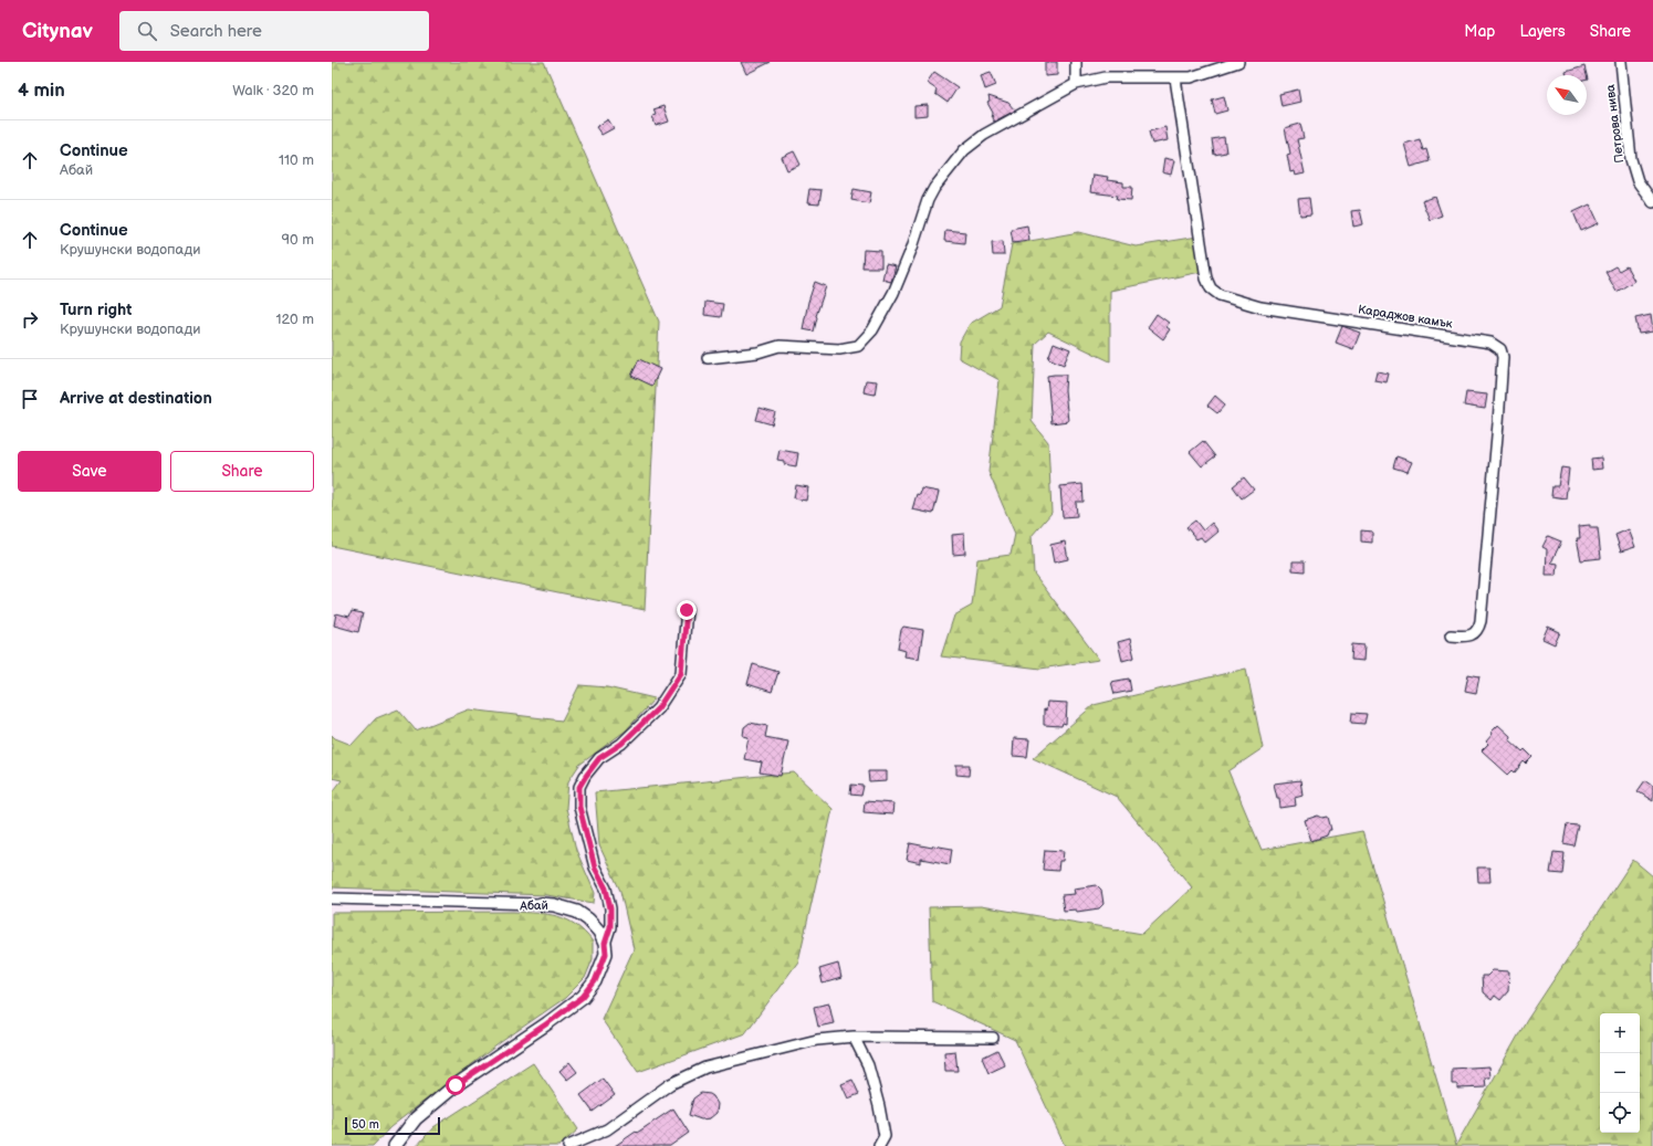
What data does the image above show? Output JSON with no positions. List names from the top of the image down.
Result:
{
  "streets": {
    "street": ["Петрова нива", "Караджов камък", "Абай"]
  },
  "scale_bar": "50 m",
  "north": "top left",
  "page": {
    "header": "Citynav",
    "search": "Search here",
    "nav": ["Map", "Layers", "Share"],
    "heading": ["4 min", "Walk · 320 m"],
    "list": [
      ["Continue", "Абай", "110 m"],
      ["Continue", "Крушунски водопади", "90 m"],
      ["Turn right", "Крушунски водопади", "120 m"],
      "Arrive at destination"
    ],
    "buttons": ["Save", "Share"],
    "map_buttons": ["+", "−"],
    "scale": "50 m"
  }
}
